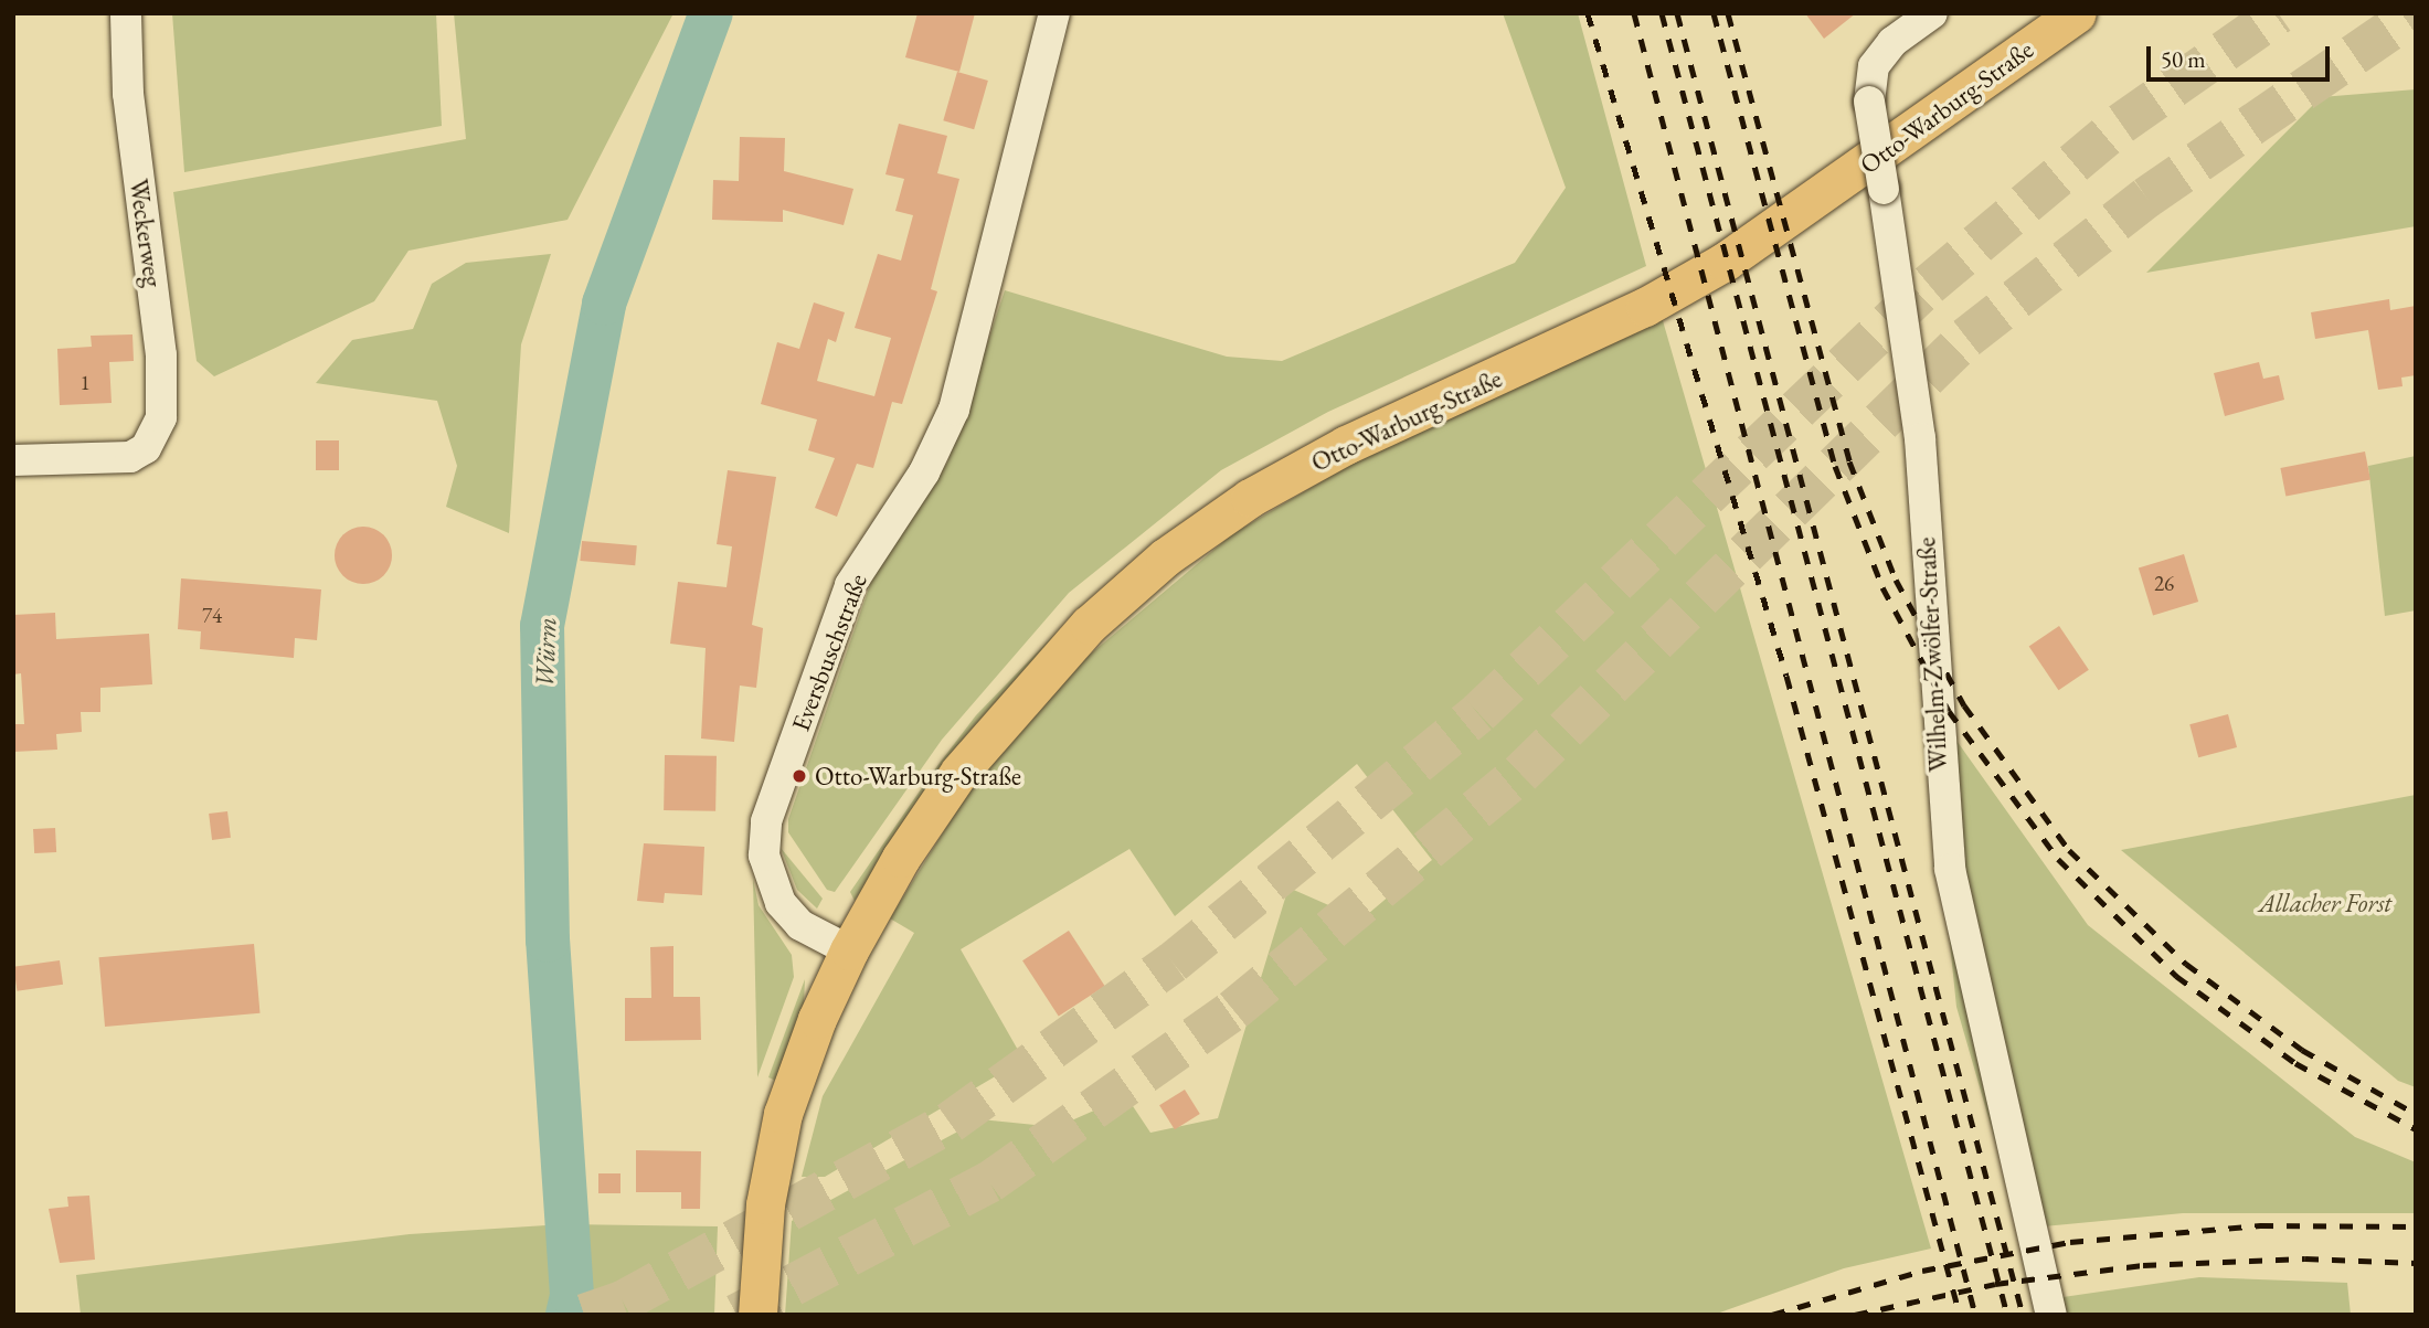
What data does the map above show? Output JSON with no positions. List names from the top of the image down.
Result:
{
  "streets": {
    "main road": ["Otto-Warburg-Straße"],
    "street": ["Weckerweg", "Eversbuschstraße", "Wilhelm-Zwölfer-Straße"]
  },
  "crossings": [
    ["Otto-Warburg-Straße", "Eversbuschstraße"]
  ],
  "water": ["Würm"],
  "parks": ["Allacher Forst"],
  "places": ["Otto-Warburg-Straße"],
  "house_numbers": ["1", "26", "74"],
  "scale_bar": "50 m"
}
